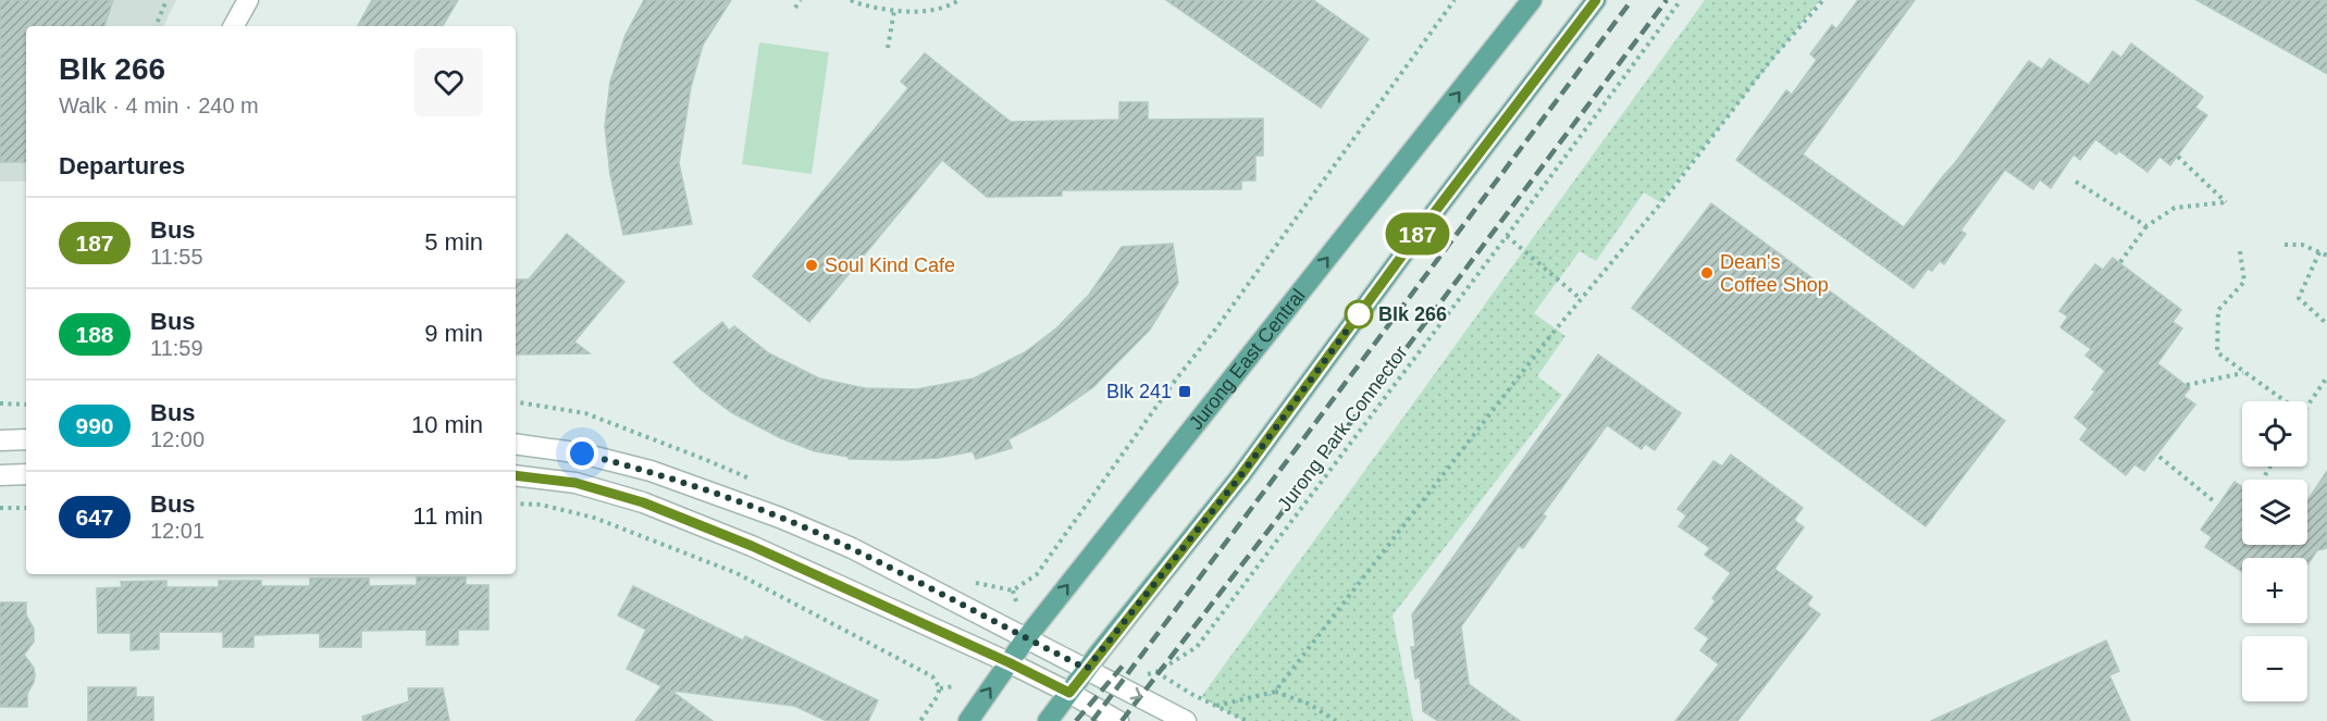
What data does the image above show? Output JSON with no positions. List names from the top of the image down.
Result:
{
  "streets": {
    "main road": ["Jurong East Central"],
    "path": ["Jurong Park Connector"]
  },
  "places": {
    "other": ["Soul Kind Cafe", "Dean's Coffee Shop", "Blk 266"],
    "transit": ["Blk 241"]
  },
  "lines": ["bus line 187"],
  "page": {
    "on_map": "187",
    "heading": [
      ["Blk 266", "Walk · 4 min · 240 m"],
      "Departures"
    ],
    "list": [
      {
        "mark": "187",
        "name": "Bus",
        "note": "11:55",
        "value": "5 min"
      },
      {
        "mark": "188",
        "name": "Bus",
        "note": "11:59",
        "value": "9 min"
      },
      {
        "mark": "990",
        "name": "Bus",
        "note": "12:00",
        "value": "10 min"
      },
      {
        "mark": "647",
        "name": "Bus",
        "note": "12:01",
        "value": "11 min"
      }
    ],
    "map_buttons": ["+", "−"]
  }
}
